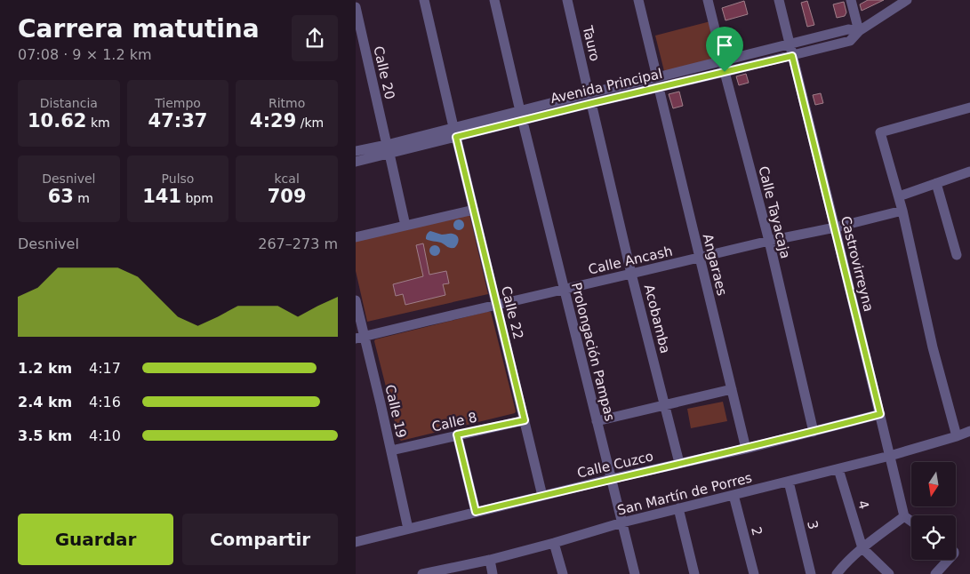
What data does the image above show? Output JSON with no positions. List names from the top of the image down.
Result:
{
  "streets": {
    "street": [
      "Tauro",
      "Calle 20",
      "Avenida Principal",
      "Calle Tayacaja",
      "Calle Ancash",
      "Castrovirreyna",
      "Angaraes",
      "Calle 22",
      "Acobamba",
      "Prolongación Pampas",
      "Calle 19",
      "Calle 8",
      "Calle Cuzco",
      "San Martín de Porres",
      "4",
      "3",
      "2"
    ]
  },
  "crossings": [
    ["Tauro", "Avenida Principal"],
    ["Calle 20", "Avenida Principal"],
    ["Avenida Principal", "Calle Tayacaja"],
    ["Avenida Principal", "Castrovirreyna"],
    ["Avenida Principal", "Angaraes"],
    ["Avenida Principal", "Calle 22"],
    ["Avenida Principal", "Acobamba"],
    ["Avenida Principal", "Prolongación Pampas"],
    ["Calle Tayacaja", "Calle Ancash"],
    ["Calle Tayacaja", "Calle Cuzco"],
    ["Calle Ancash", "Castrovirreyna"],
    ["Calle Ancash", "Angaraes"],
    ["Calle Ancash", "Calle 22"],
    ["Calle Ancash", "Acobamba"],
    ["Calle Ancash", "Prolongación Pampas"],
    ["Calle Ancash", "Calle 19"],
    ["Castrovirreyna", "Calle Cuzco"],
    ["Castrovirreyna", "San Martín de Porres"],
    ["Angaraes", "Calle Cuzco"],
    ["Calle 22", "Calle 8"],
    ["Calle 22", "Calle Cuzco"],
    ["Acobamba", "Calle Cuzco"],
    ["Prolongación Pampas", "Calle Cuzco"],
    ["Prolongación Pampas", "San Martín de Porres"],
    ["Calle 19", "Calle 8"],
    ["Calle 19", "Calle Cuzco"],
    ["San Martín de Porres", "4"],
    ["San Martín de Porres", "3"],
    ["San Martín de Porres", "2"]
  ],
  "north": "bottom",
  "page": {
    "heading": ["Carrera matutina", "07:08 · 9 × 1.2 km"],
    "stats": [
      ["Distancia", "10.62 km"],
      ["Tiempo", "47:37"],
      ["Ritmo", "4:29 /km"],
      ["Desnivel", "63 m"],
      ["Pulso", "141 bpm"],
      ["kcal", "709"]
    ],
    "chart": ["Desnivel", "267–273 m"],
    "list": [
      {
        "name": "1.2 km",
        "note": "4:17"
      },
      {
        "name": "2.4 km",
        "note": "4:16"
      },
      {
        "name": "3.5 km",
        "note": "4:10"
      }
    ],
    "buttons": ["Guardar", "Compartir"]
  }
}
